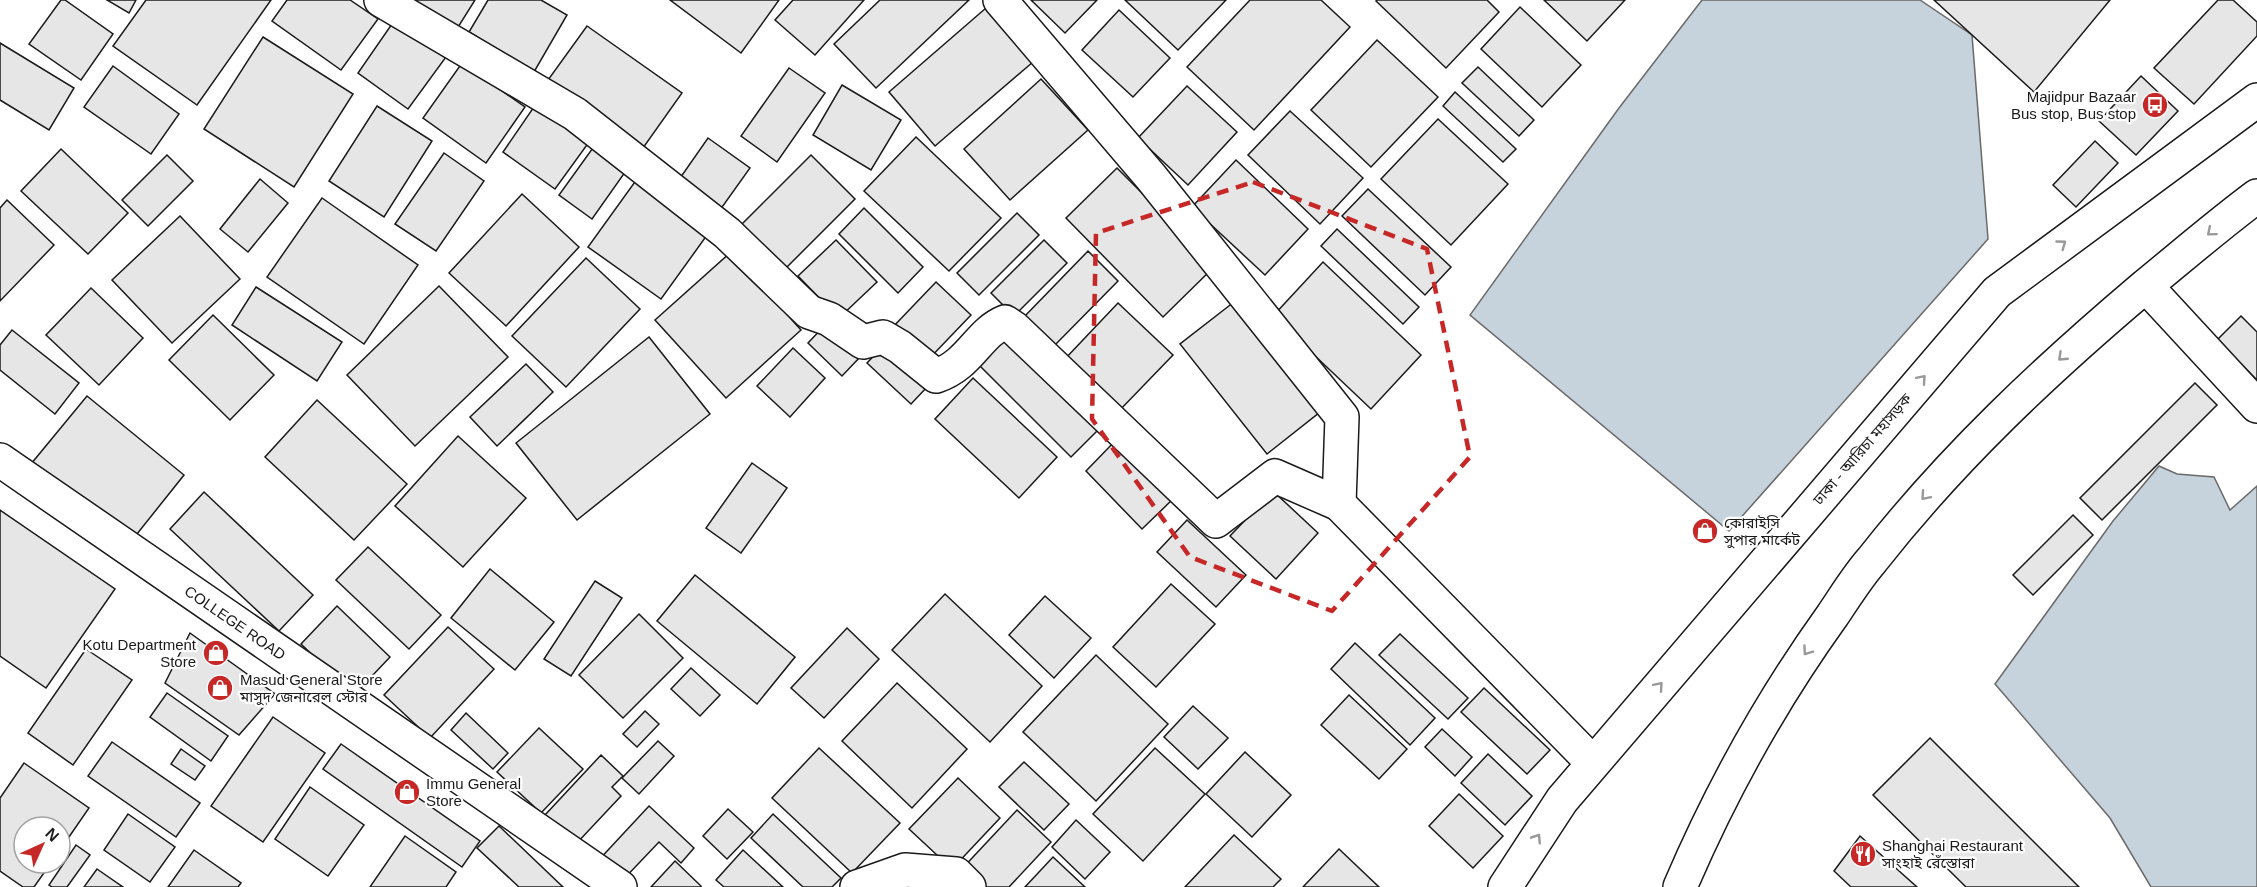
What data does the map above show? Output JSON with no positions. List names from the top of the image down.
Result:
{
  "streets": {
    "main road": ["ঢাকা - আরিচা মহাসড়ক", "COLLEGE ROAD"]
  },
  "places": {
    "bus stop": ["Majidpur Bazaar Bus stop, Bus stop"],
    "shop": [
      "কোরাইসি সুপার মার্কেট",
      "Kotu Department Store",
      "Masud General Store মাসুদ জেনারেল স্টোর",
      "Immu General Store"
    ],
    "restaurant": ["Shanghai Restaurant সাংহাই রেঁস্তোরা"]
  },
  "north": "top right"
}
